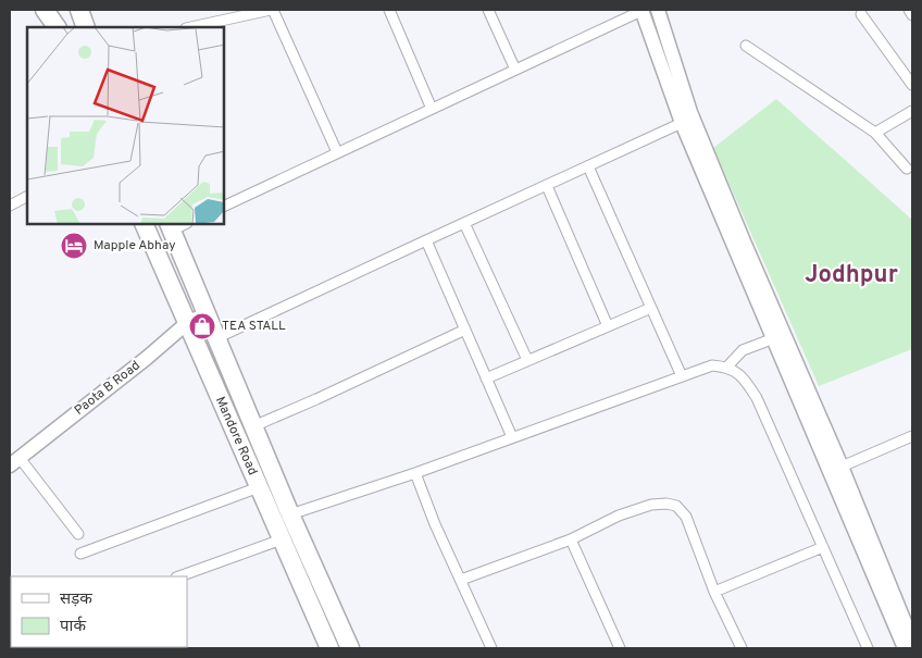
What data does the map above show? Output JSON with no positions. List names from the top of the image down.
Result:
{
  "streets": {
    "highway": ["Mandore Road"],
    "street": ["Paota B Road"]
  },
  "crossings": [
    ["Paota B Road", "Mandore Road"]
  ],
  "districts": ["Jodhpur"],
  "places": {
    "hotel": ["Mapple Abhay"],
    "shop": ["TEA STALL"]
  },
  "legend": ["सड़क", "पार्क"]
}
